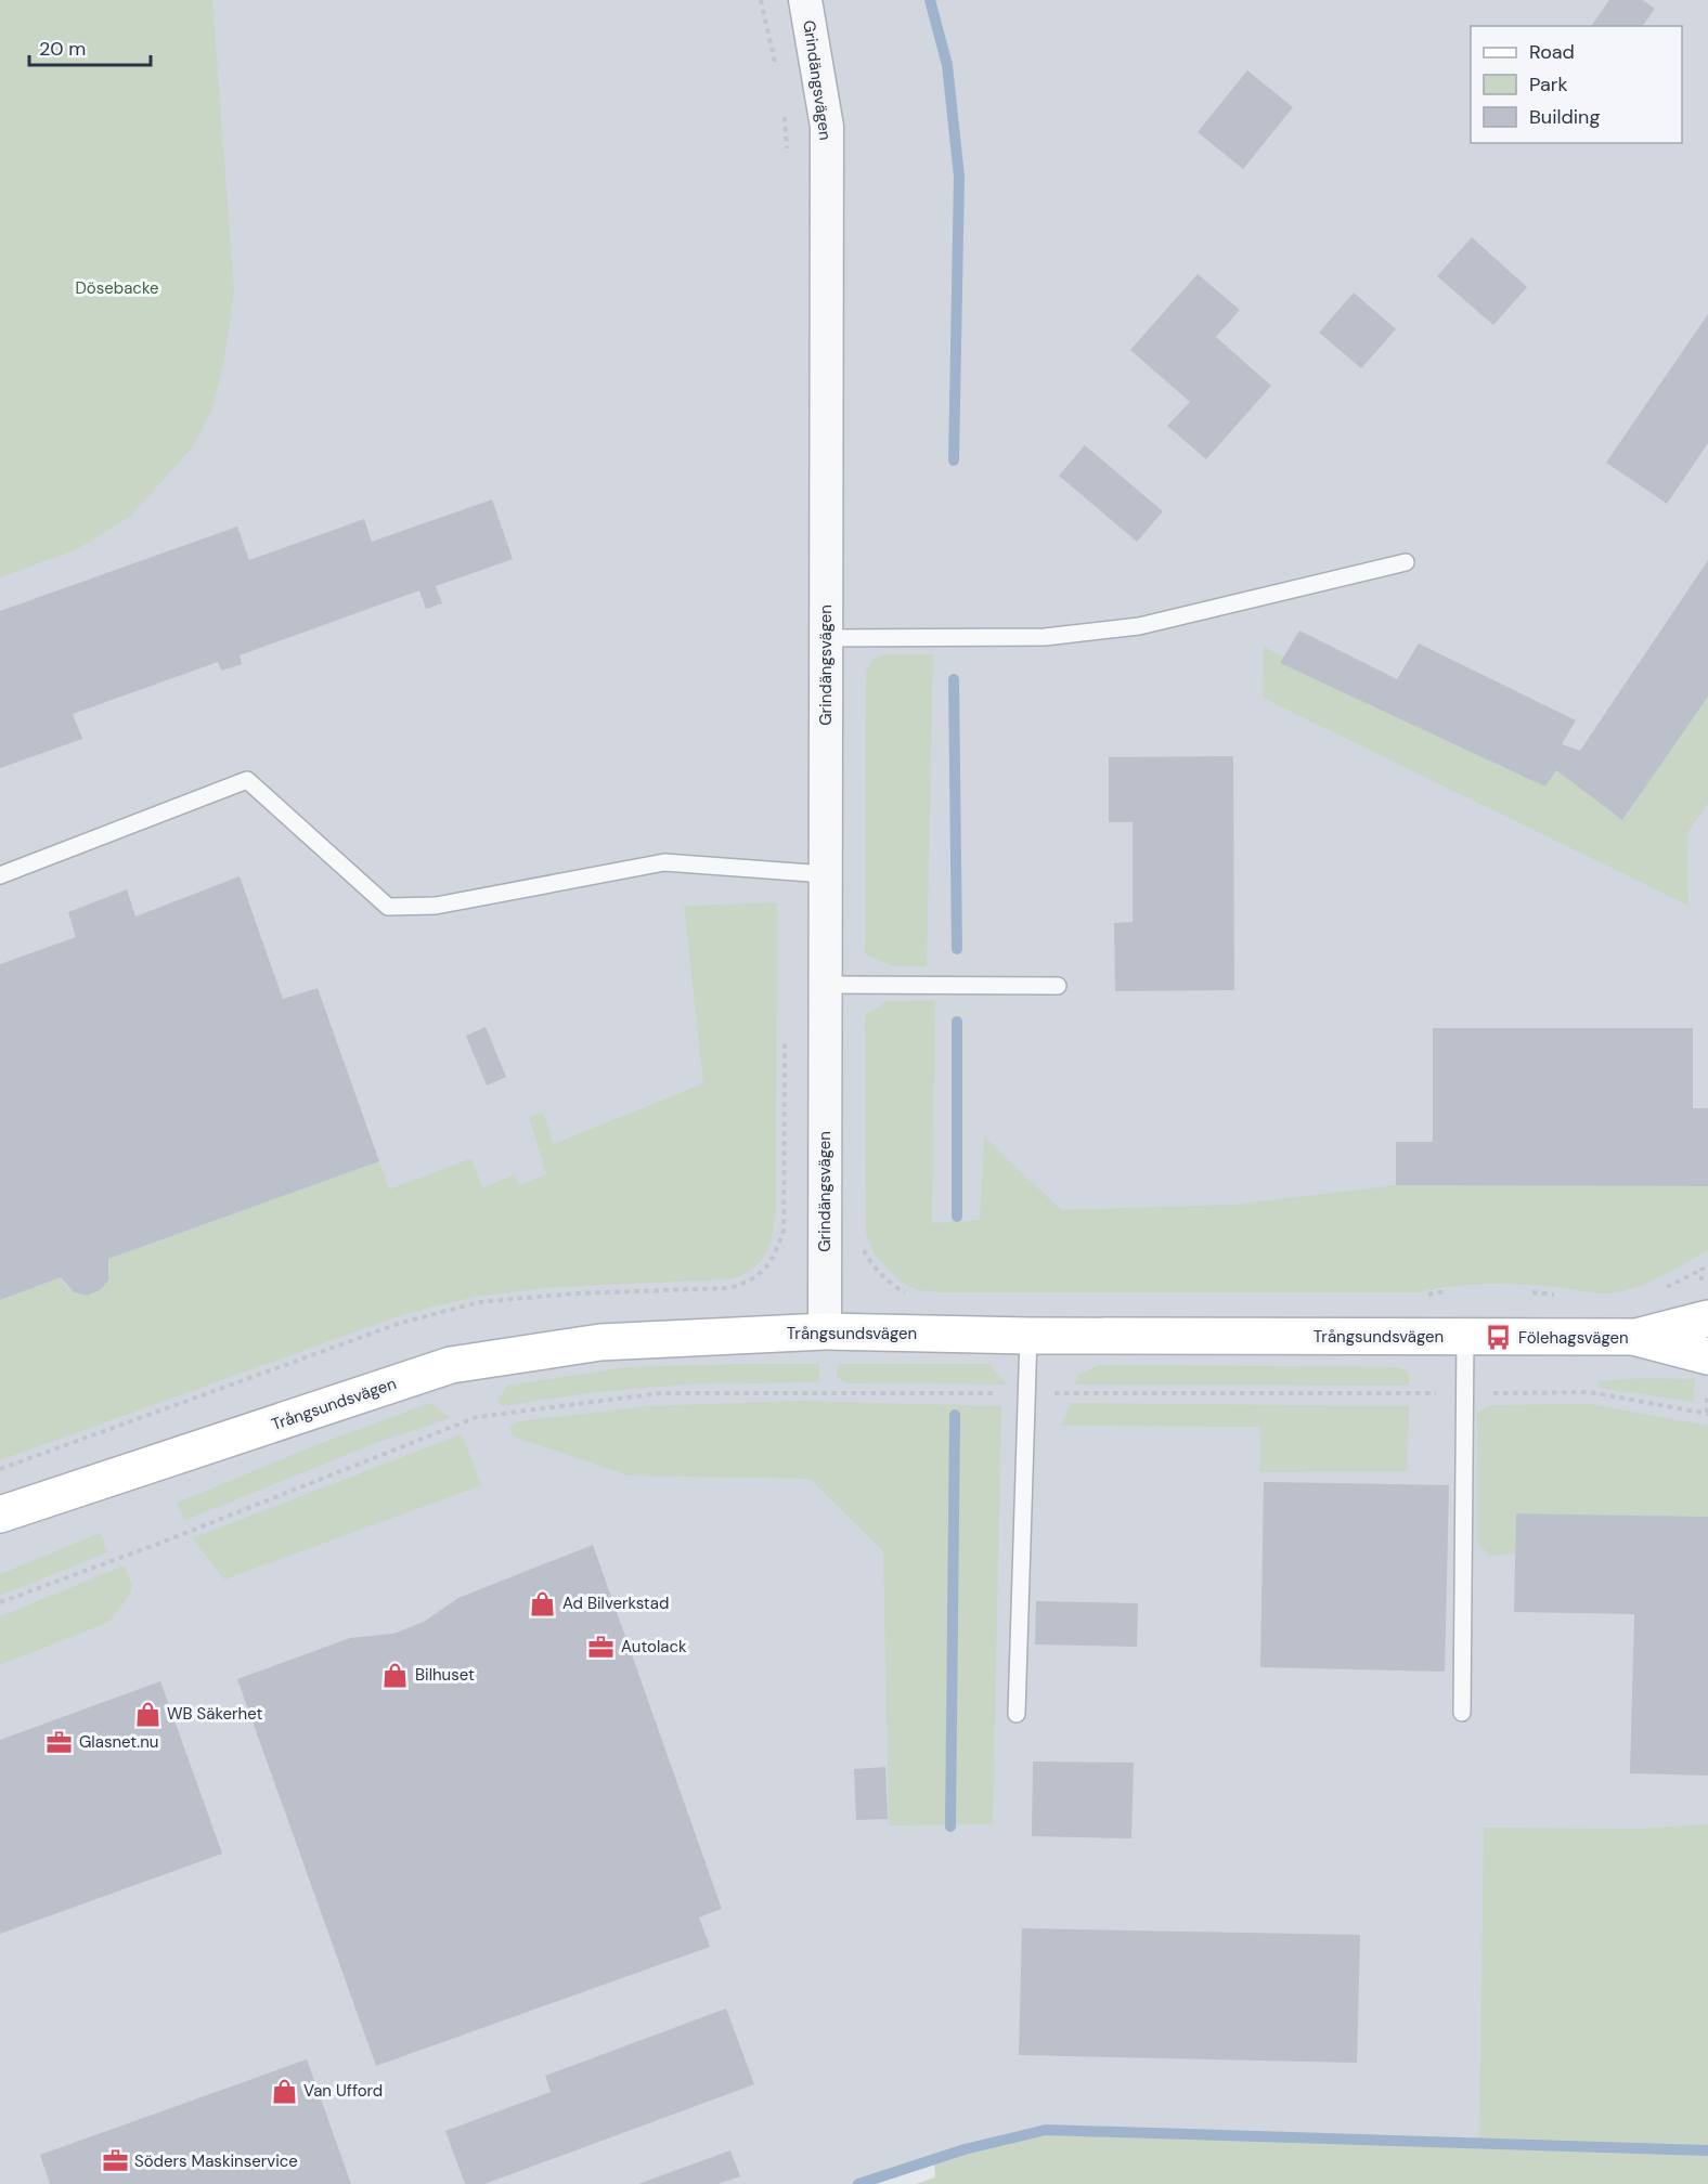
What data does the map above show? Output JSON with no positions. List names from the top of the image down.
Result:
{
  "streets": {
    "main road": ["Trångsundsvägen"],
    "street": ["Grindängsvägen"]
  },
  "crossings": [
    ["Grindängsvägen", "Trångsundsvägen"]
  ],
  "parks": ["Dösebacke"],
  "places": {
    "bus stop": ["Fölehagsvägen"],
    "shop": [
      "Ad Bilverkstad",
      "Bilhuset",
      "WB Säkerhet",
      "Van Ufford"
    ],
    "office": ["Autolack", "Glasnet.nu", "Söders Maskinservice"]
  },
  "legend": ["Road", "Park", "Building"],
  "scale_bar": "20 m"
}
